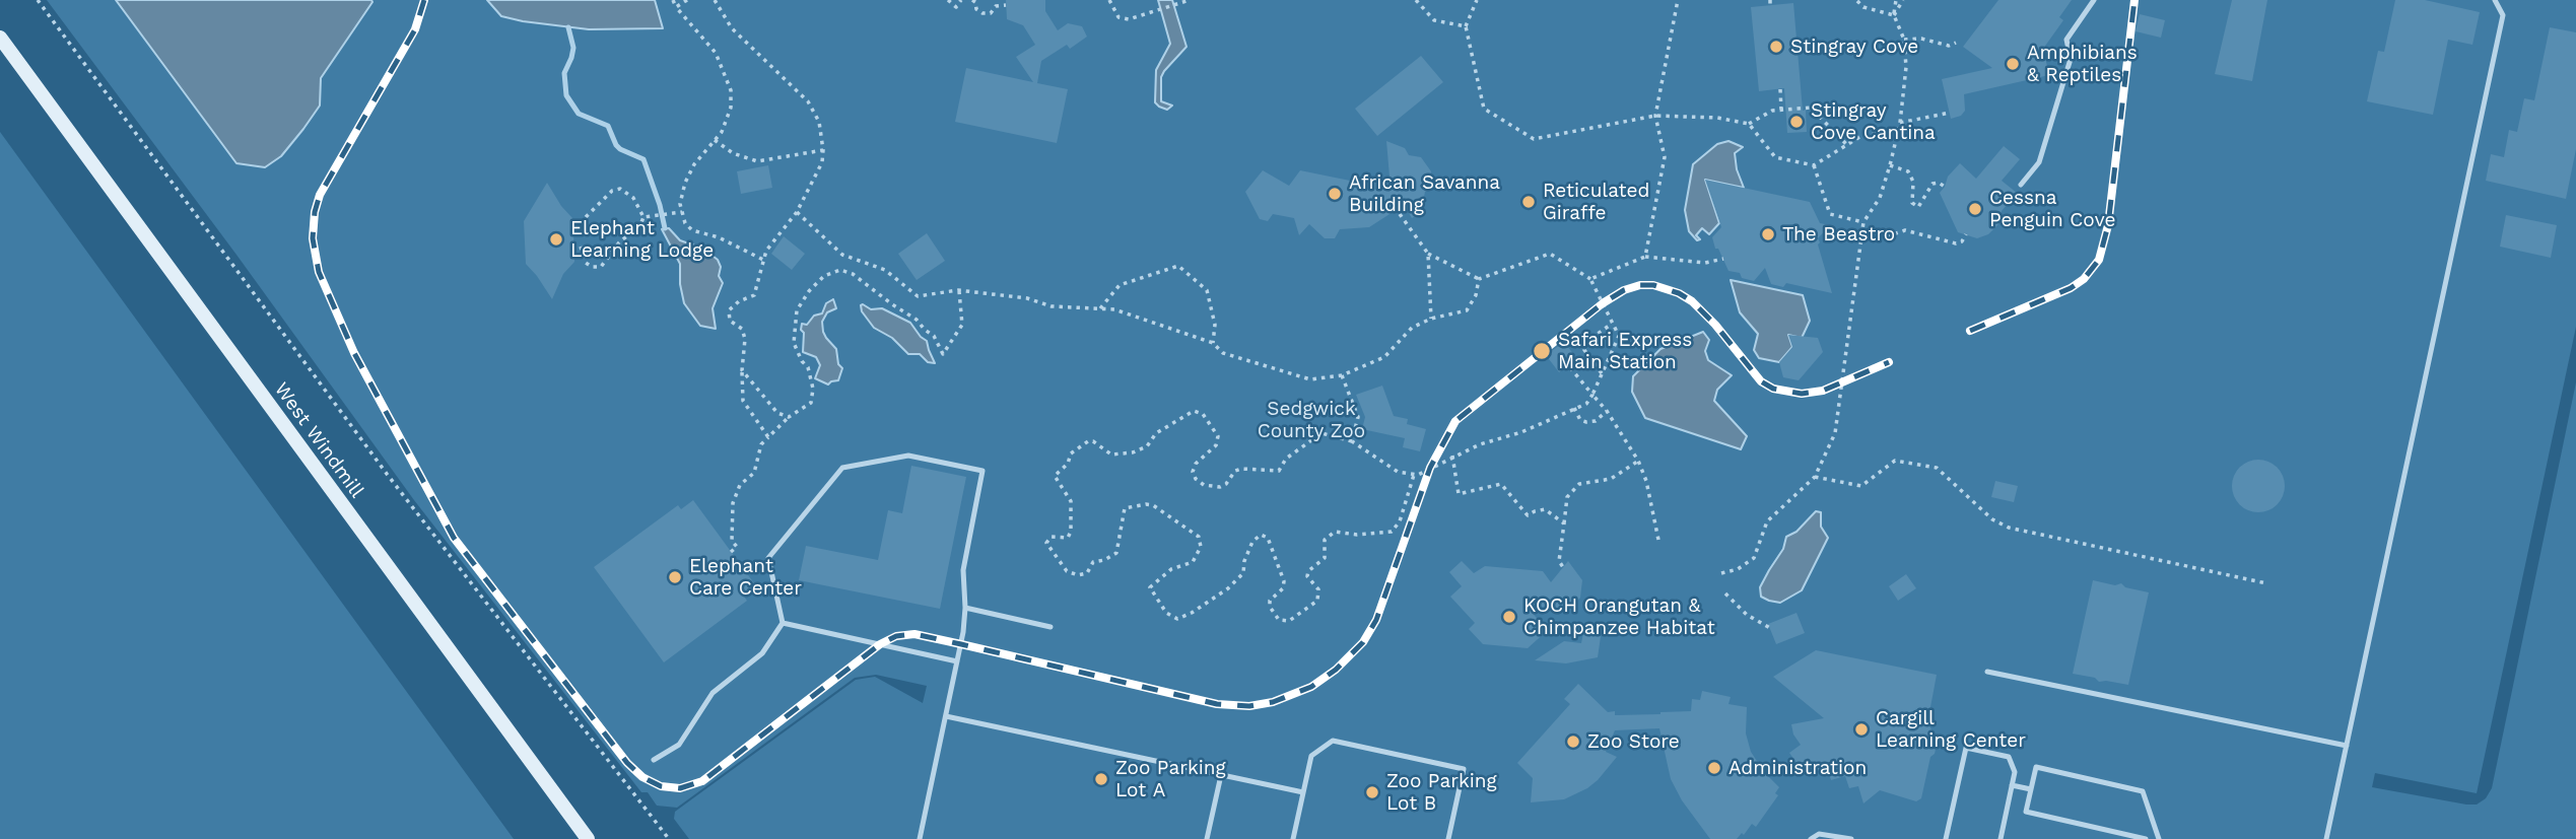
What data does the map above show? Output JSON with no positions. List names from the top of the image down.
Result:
{
  "streets": {
    "street": ["West Windmill"]
  },
  "parks": ["Sedgwick County Zoo"],
  "places": [
    "Stingray Cove",
    "Amphibians & Reptiles",
    "Stingray Cove Cantina",
    "African Savanna Building",
    "Reticulated Giraffe",
    "Cessna Penguin Cove",
    "The Beastro",
    "Elephant Learning Lodge",
    "Safari Express Main Station",
    "Elephant Care Center",
    "KOCH Orangutan & Chimpanzee Habitat",
    "Cargill Learning Center",
    "Zoo Store",
    "Administration",
    "Zoo Parking Lot A",
    "Zoo Parking Lot B"
  ]
}
